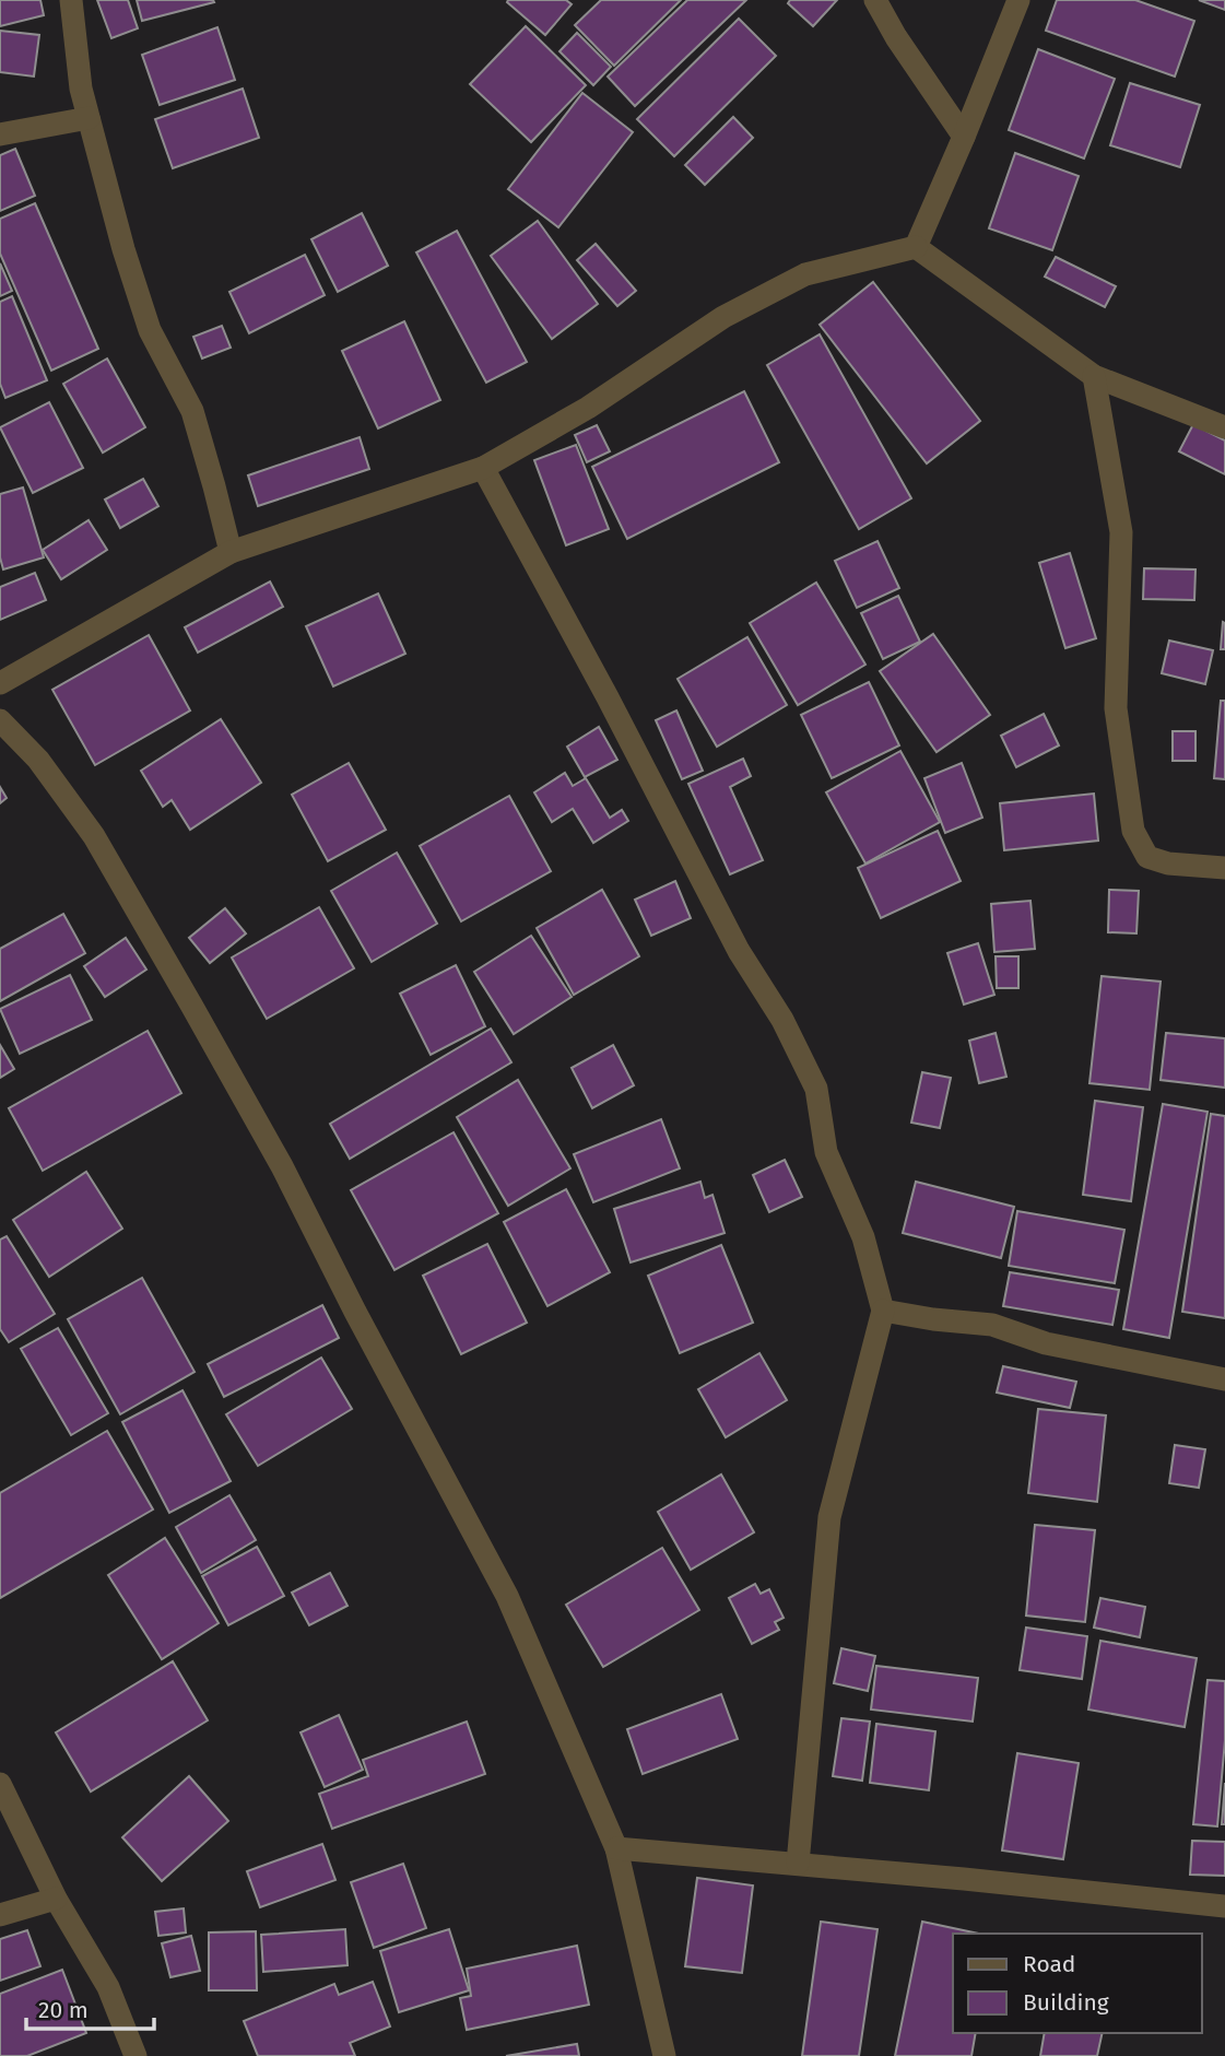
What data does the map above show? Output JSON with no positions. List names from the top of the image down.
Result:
{
  "legend": ["Road", "Building"],
  "scale_bar": "20 m"
}
